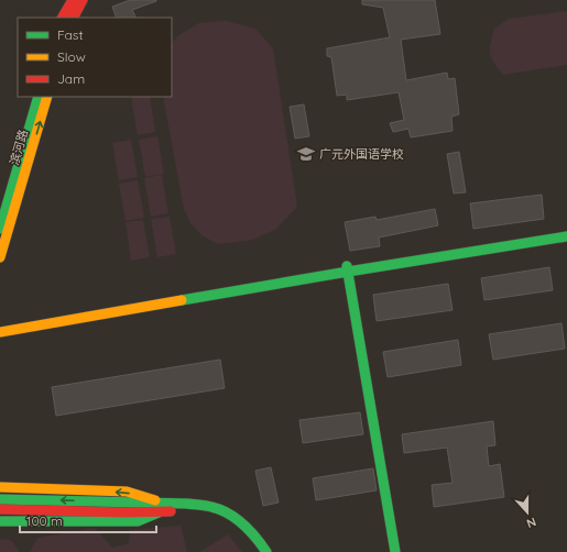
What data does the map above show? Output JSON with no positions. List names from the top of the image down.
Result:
{
  "streets": {
    "street": ["滨河路"]
  },
  "places": {
    "school or university": ["广元外国语学校"]
  },
  "legend": ["Fast", "Slow", "Jam"],
  "scale_bar": "100 m",
  "north": "bottom"
}
